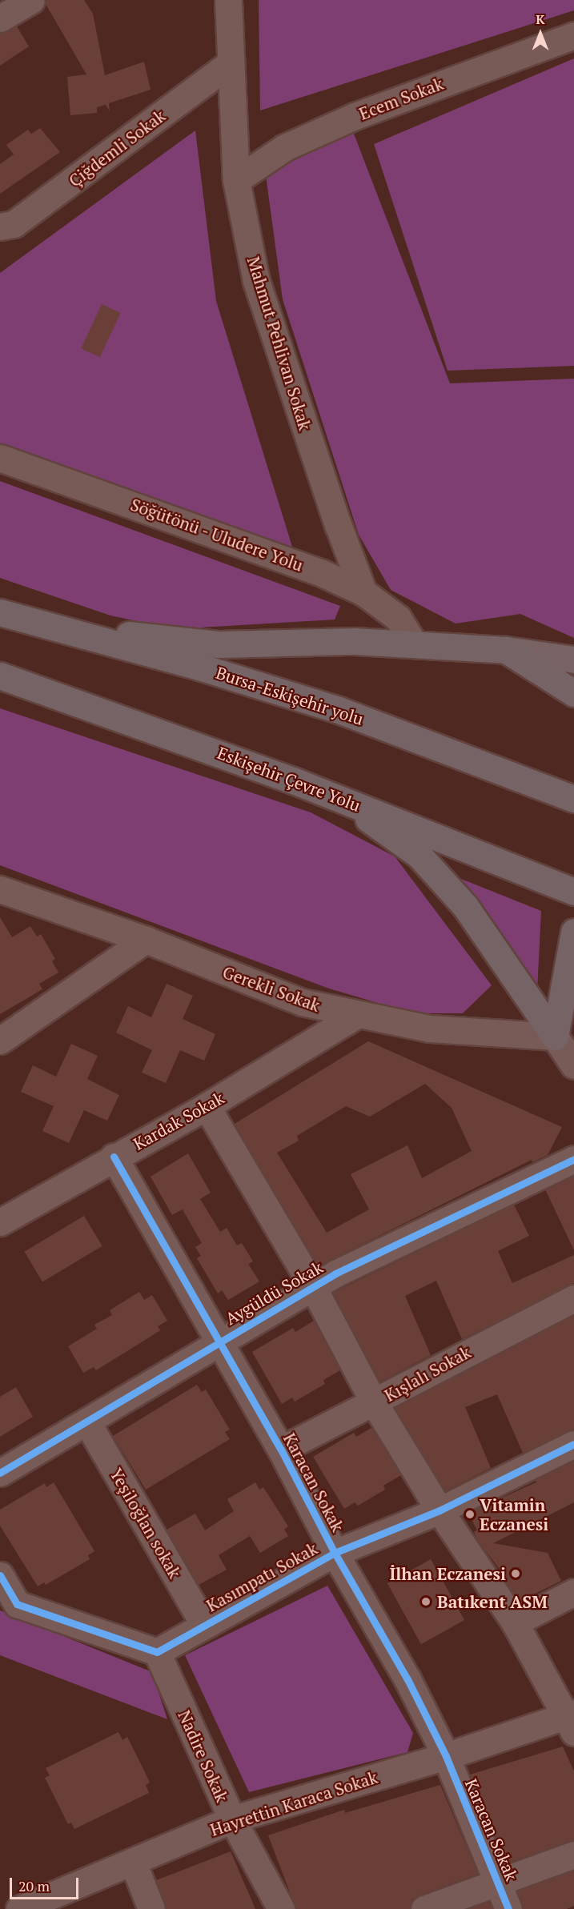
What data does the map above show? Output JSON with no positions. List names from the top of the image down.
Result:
{
  "streets": {
    "highway": ["Bursa-Eskişehir yolu", "Eskişehir Çevre Yolu"],
    "street": [
      "Ecem Sokak",
      "Çiğdemli Sokak",
      "Mahmut Pehlivan Sokak",
      "Söğütönü - Uludere Yolu",
      "Gerekli Sokak",
      "Kardak Sokak",
      "Aygüldü Sokak",
      "Kışlalı Sokak",
      "Karacan Sokak",
      "Yeşiloğlan sokak",
      "Kasımpatı Sokak",
      "Nadire Sokak",
      "Hayrettin Karaca Sokak"
    ]
  },
  "crossings": [
    ["Ecem Sokak", "Mahmut Pehlivan Sokak"],
    ["Çiğdemli Sokak", "Mahmut Pehlivan Sokak"],
    ["Mahmut Pehlivan Sokak", "Söğütönü - Uludere Yolu"],
    ["Gerekli Sokak", "Kardak Sokak"],
    ["Kardak Sokak", "Karacan Sokak"],
    ["Aygüldü Sokak", "Karacan Sokak"],
    ["Aygüldü Sokak", "Yeşiloğlan sokak"],
    ["Kışlalı Sokak", "Karacan Sokak"],
    ["Karacan Sokak", "Kasımpatı Sokak"],
    ["Karacan Sokak", "Hayrettin Karaca Sokak"],
    ["Yeşiloğlan sokak", "Kasımpatı Sokak"],
    ["Kasımpatı Sokak", "Nadire Sokak"],
    ["Nadire Sokak", "Hayrettin Karaca Sokak"]
  ],
  "places": ["Vitamin Eczanesi", "İlhan Eczanesi", "Batıkent ASM"],
  "scale_bar": "20 m",
  "north": "top"
}
